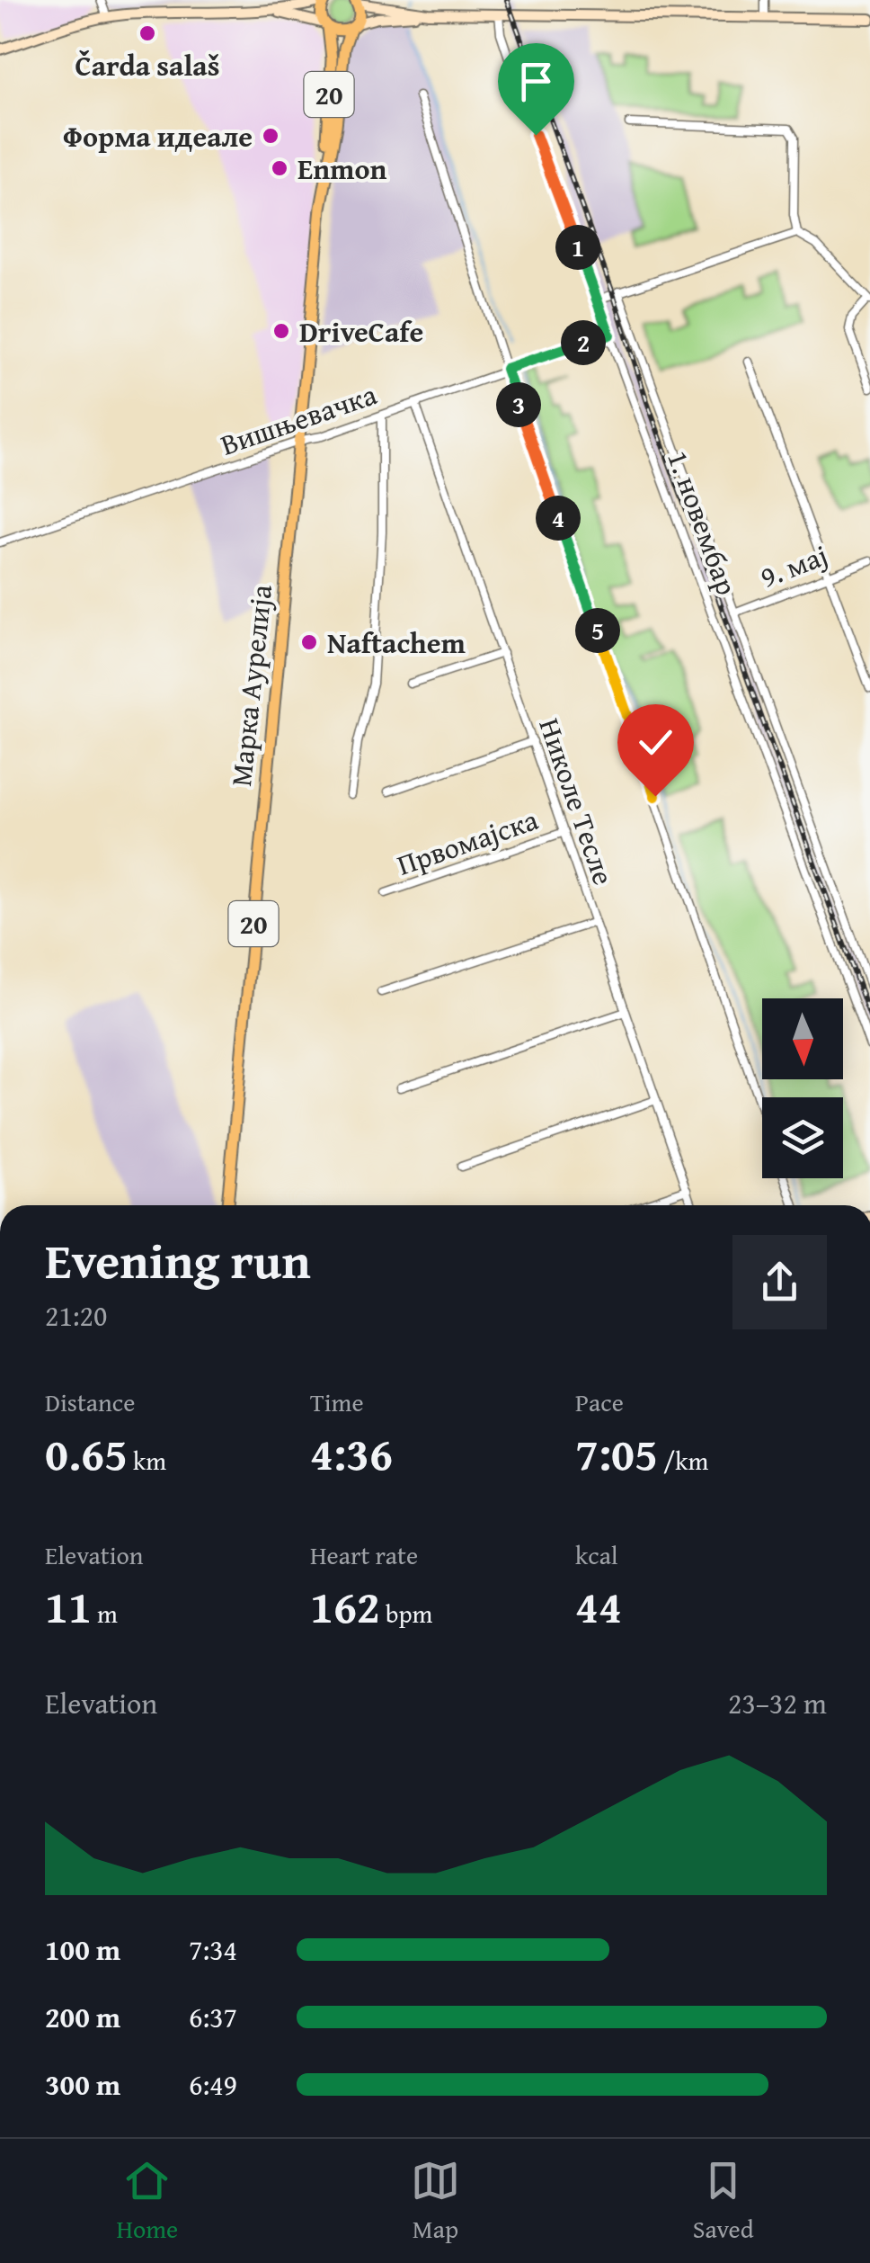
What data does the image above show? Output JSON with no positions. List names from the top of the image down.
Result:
{
  "streets": {
    "main road": ["20", "Марка Аурелија"],
    "street": [
      "Вишњевачка",
      "1. новембар",
      "9. мај",
      "Николе Тесле",
      "Првомајска"
    ]
  },
  "crossings": [
    ["20", "Марка Аурелија"],
    ["Вишњевачка", "1. новембар"],
    ["Вишњевачка", "Марка Аурелија"],
    ["Вишњевачка", "Николе Тесле"],
    ["1. новембар", "9. мај"],
    ["Николе Тесле", "Првомајска"]
  ],
  "places": [
    "Čarda salaš",
    "Форма идеале",
    "Enmon",
    "DriveCafe",
    "Naftachem"
  ],
  "north": "bottom",
  "page": {
    "pins": [
      "1",
      "2",
      "3",
      "4",
      "5"
    ],
    "heading": ["Evening run", "21:20"],
    "stats": [
      ["Distance", "0.65 km"],
      ["Time", "4:36"],
      ["Pace", "7:05 /km"],
      ["Elevation", "11 m"],
      ["Heart rate", "162 bpm"],
      ["kcal", "44"]
    ],
    "chart": ["Elevation", "23–32 m"],
    "list": [
      {
        "name": "100 m",
        "note": "7:34"
      },
      {
        "name": "200 m",
        "note": "6:37"
      },
      {
        "name": "300 m",
        "note": "6:49"
      }
    ],
    "tabs": ["Home", "Map", "Saved"]
  }
}
